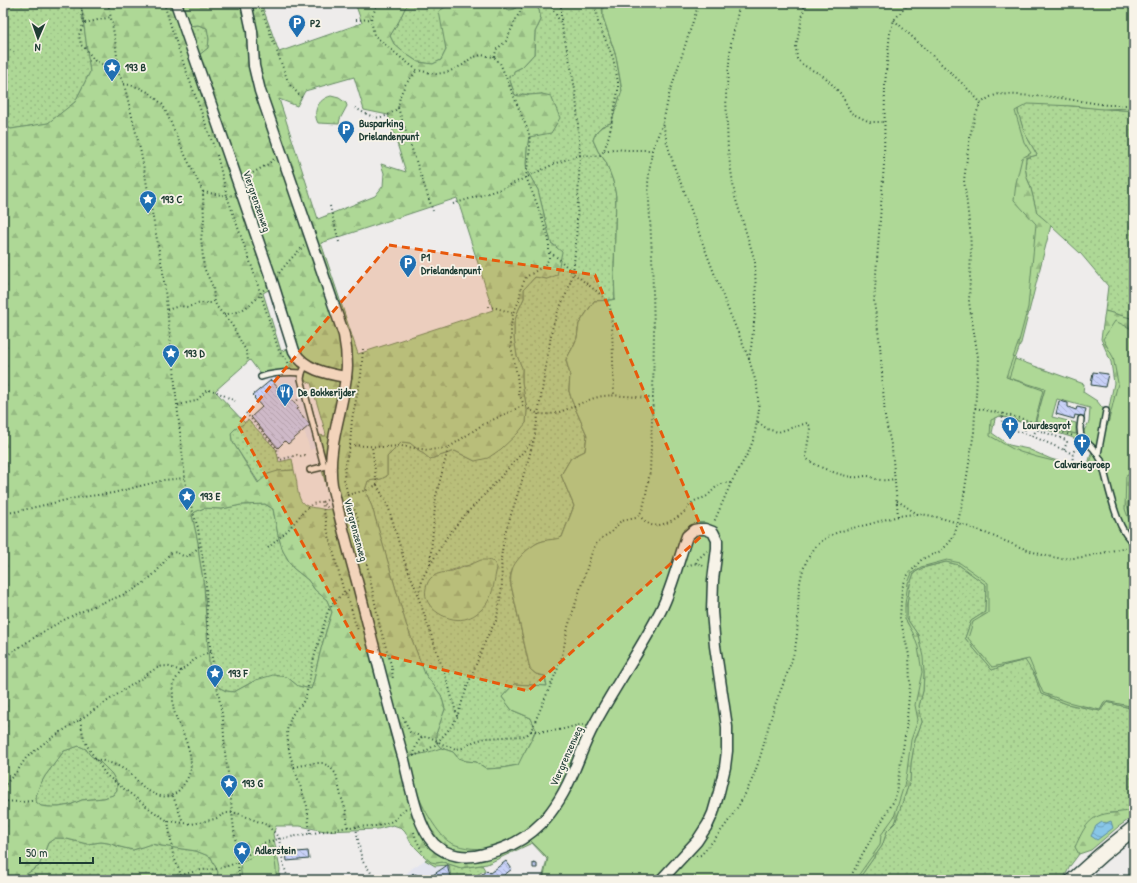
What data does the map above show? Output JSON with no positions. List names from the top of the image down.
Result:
{
  "streets": {
    "street": ["Viergrenzenweg"]
  },
  "places": {
    "parking": ["P2", "Busparking Drielandenpunt", "P1 Drielandenpunt"],
    "place": [
      "193 B",
      "193 C",
      "193 D",
      "193 E",
      "193 F",
      "193 G",
      "Adlerstein"
    ],
    "restaurant": ["De Bokkerijder"],
    "church": ["Lourdesgrot", "Calvariegroep"]
  },
  "scale_bar": "50 m",
  "north": "bottom"
}
